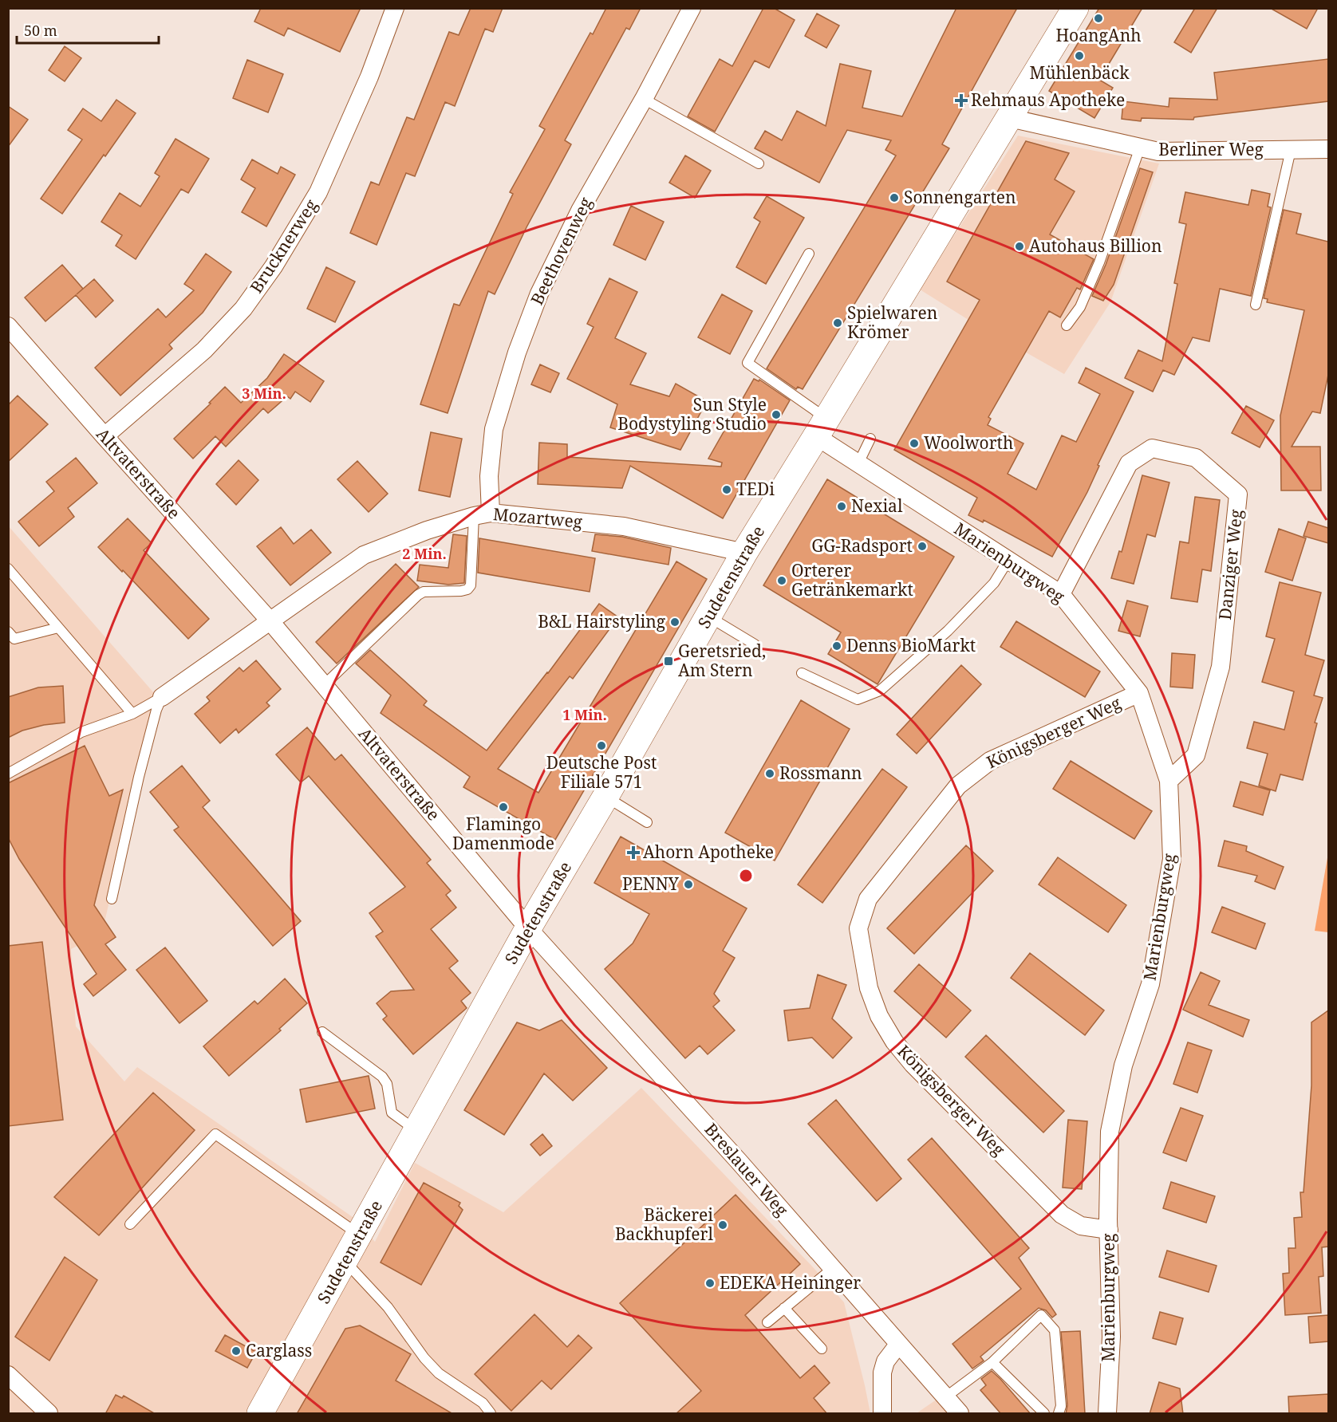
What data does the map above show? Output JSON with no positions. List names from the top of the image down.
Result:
{
  "streets": {
    "street": [
      "Berliner Weg",
      "Brucknerweg",
      "Beethovenweg",
      "Altvaterstraße",
      "Mozartweg",
      "Marienburgweg",
      "Danziger Weg",
      "Sudetenstraße",
      "Königsberger Weg",
      "Breslauer Weg"
    ]
  },
  "crossings": [
    ["Berliner Weg", "Sudetenstraße"],
    ["Brucknerweg", "Altvaterstraße"],
    ["Beethovenweg", "Mozartweg"],
    ["Altvaterstraße", "Mozartweg"],
    ["Altvaterstraße", "Sudetenstraße"],
    ["Altvaterstraße", "Breslauer Weg"],
    ["Mozartweg", "Sudetenstraße"],
    ["Marienburgweg", "Danziger Weg"],
    ["Marienburgweg", "Sudetenstraße"],
    ["Marienburgweg", "Königsberger Weg"],
    ["Sudetenstraße", "Breslauer Weg"]
  ],
  "places": {
    "other": [
      "HoangAnh",
      "Mühlenbäck",
      "Sonnengarten",
      "Autohaus Billion",
      "Spielwaren Krömer",
      "Sun Style Bodystyling Studio",
      "Woolworth",
      "TEDi",
      "Nexial",
      "GG-Radsport",
      "Orterer Getränkemarkt",
      "B&L Hairstyling",
      "Denns BioMarkt",
      "Deutsche Post Filiale 571",
      "Rossmann",
      "Flamingo Damenmode",
      "PENNY",
      "Bäckerei Backhupferl",
      "EDEKA Heininger",
      "Carglass"
    ],
    "health": ["Rehmaus Apotheke", "Ahorn Apotheke"],
    "transit": ["Geretsried, Am Stern"]
  },
  "scale_bar": "50 m",
  "rings": ["3 Min.", "2 Min.", "1 Min."]
}
